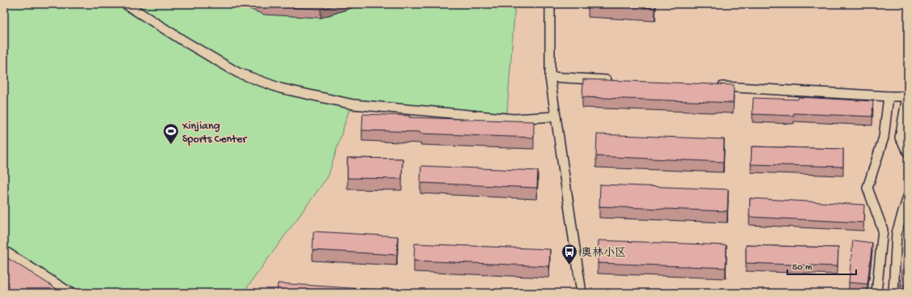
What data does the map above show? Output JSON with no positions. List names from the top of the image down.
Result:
{
  "places": {
    "sports": ["Xinjiang Sports Center"],
    "bus stop": ["奥林小区"]
  },
  "scale_bar": "50 m"
}
